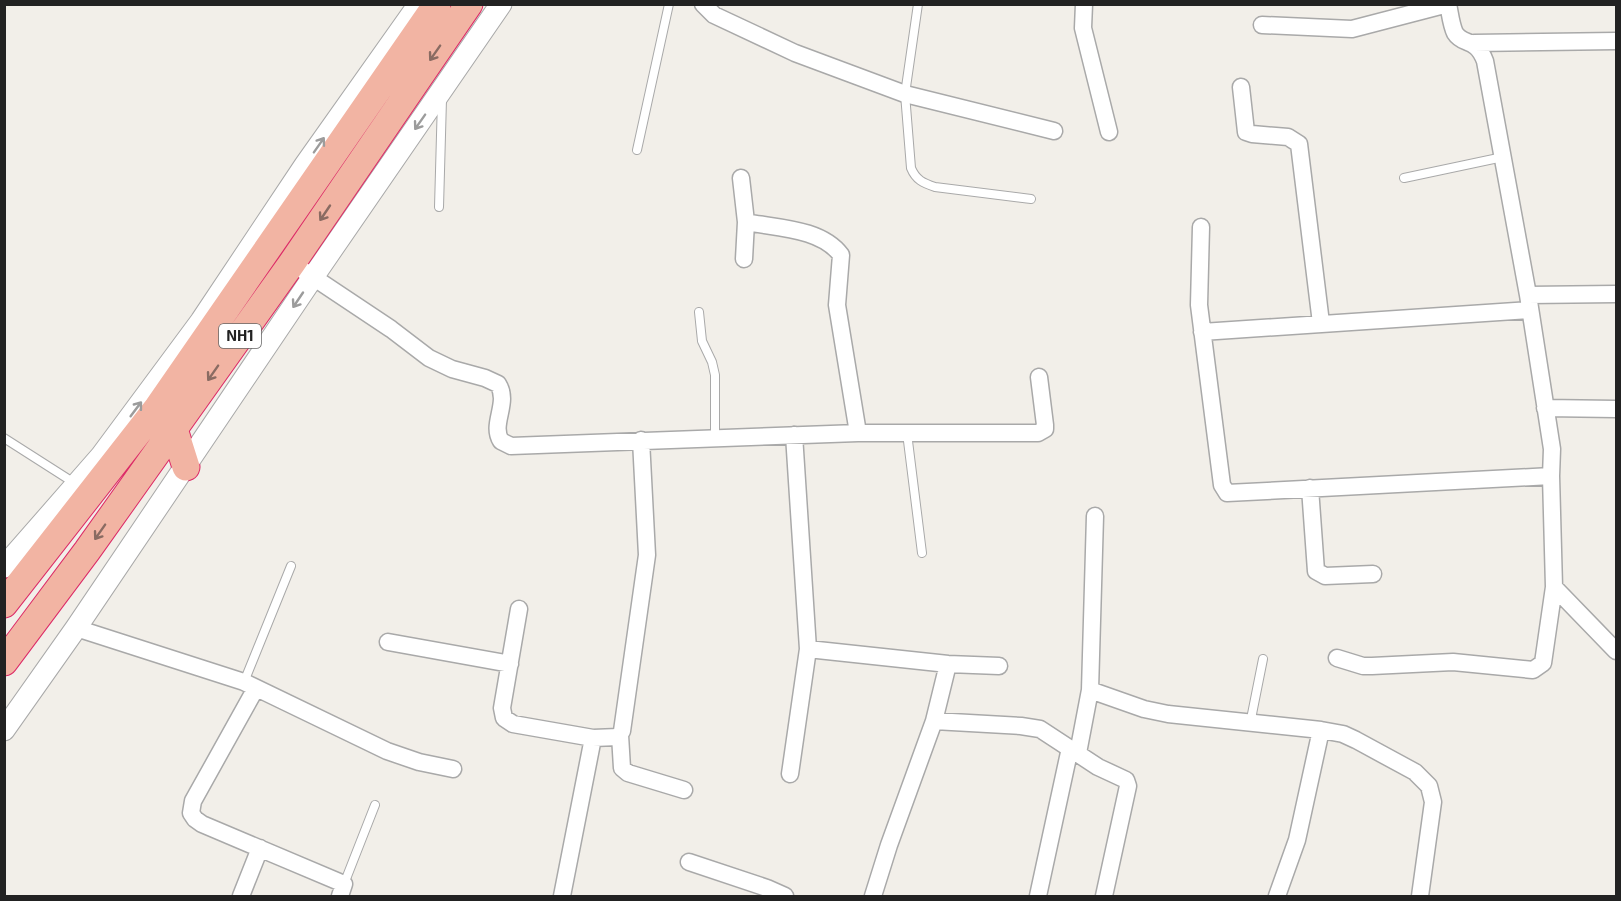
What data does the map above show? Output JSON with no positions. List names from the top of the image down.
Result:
{
  "streets": {
    "highway": ["NH1"]
  }
}
